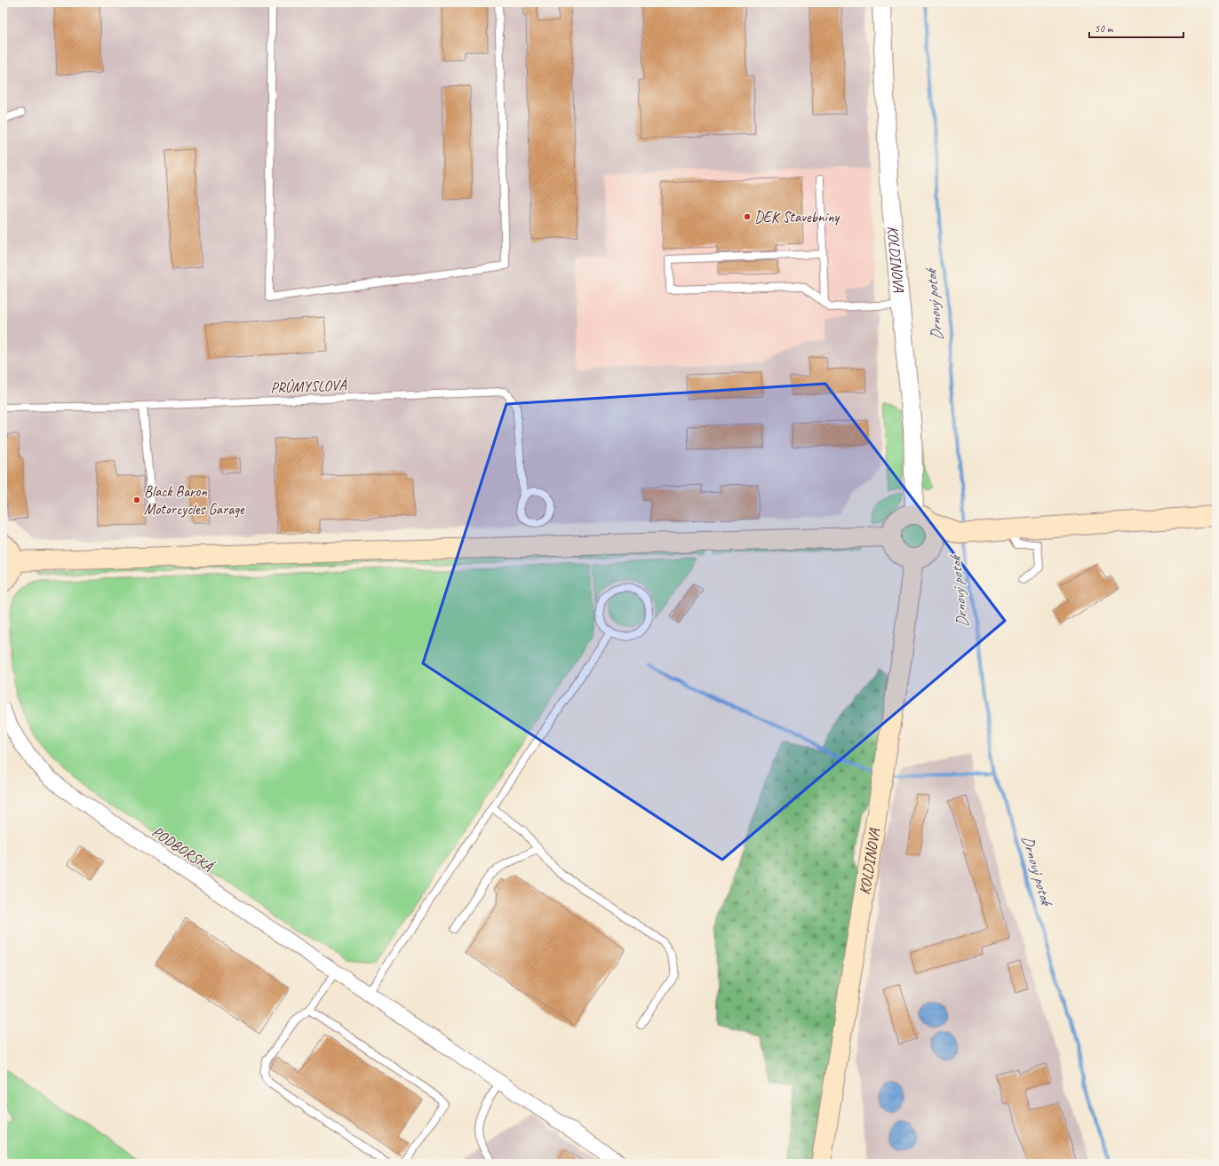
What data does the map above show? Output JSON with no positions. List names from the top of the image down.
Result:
{
  "streets": {
    "main road": ["KOLDINOVA"],
    "street": ["PODBORSKÁ"],
    "lane": ["PRŮMYSLOVÁ"]
  },
  "water": ["Drnový potok"],
  "places": ["DEK Stavebniny", "Black Baron Motorcycles Garage"],
  "scale_bar": "50 m"
}
